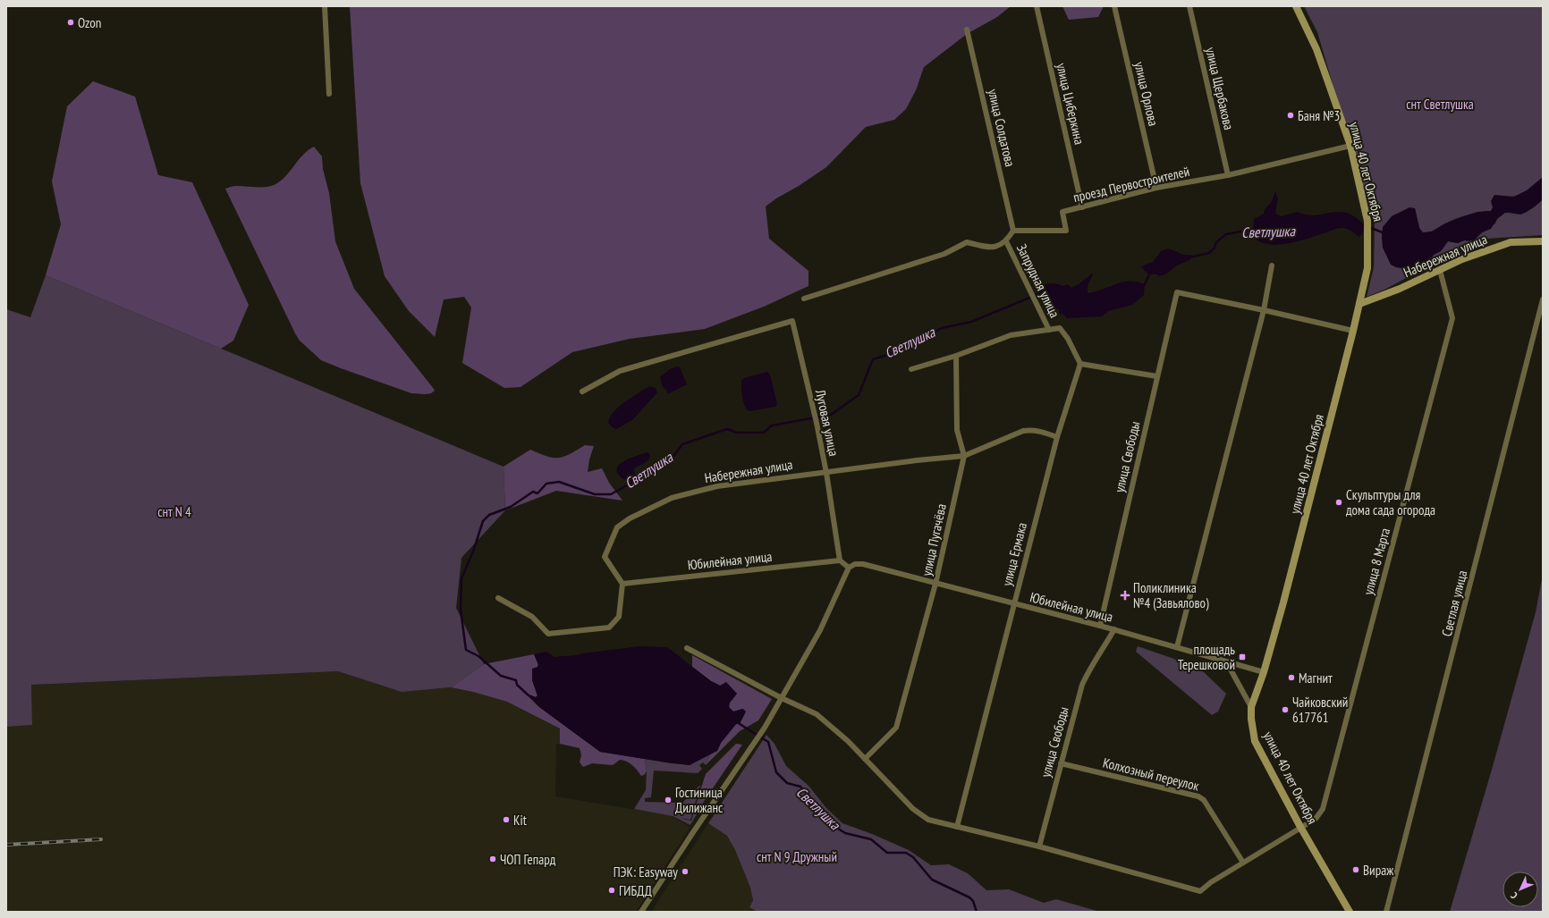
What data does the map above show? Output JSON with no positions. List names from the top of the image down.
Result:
{
  "streets": {
    "main road": ["улица 40 лет Октября", "Набережная улица"],
    "street": [
      "улица Щербакова",
      "улица Орлова",
      "улица Циберкина",
      "улица Солдатова",
      "проезд Первостроителей",
      "Запрудная улица",
      "Луговая улица",
      "улица Свободы",
      "улица Пугачёва",
      "улица Ермака",
      "Юбилейная улица",
      "улица 8 Марта",
      "Светлая улица",
      "Колхозный переулок"
    ]
  },
  "crossings": [
    ["улица Щербакова", "проезд Первостроителей"],
    ["улица Орлова", "проезд Первостроителей"],
    ["улица Циберкина", "проезд Первостроителей"],
    ["улица Солдатова", "проезд Первостроителей"],
    ["улица 40 лет Октября", "проезд Первостроителей"],
    ["улица 40 лет Октября", "Набережная улица"],
    ["улица 40 лет Октября", "Юбилейная улица"],
    ["улица 40 лет Октября", "улица 8 Марта"],
    ["Набережная улица", "Луговая улица"],
    ["Набережная улица", "улица Пугачёва"],
    ["Набережная улица", "улица Ермака"],
    ["Набережная улица", "Юбилейная улица"],
    ["Набережная улица", "улица 8 Марта"],
    ["Луговая улица", "Юбилейная улица"],
    ["улица Свободы", "Юбилейная улица"],
    ["улица Свободы", "улица 8 Марта"],
    ["улица Свободы", "Колхозный переулок"],
    ["улица Пугачёва", "Юбилейная улица"],
    ["улица Пугачёва", "улица 8 Марта"],
    ["улица Ермака", "Юбилейная улица"],
    ["улица Ермака", "улица 8 Марта"],
    ["улица 8 Марта", "Колхозный переулок"]
  ],
  "water": ["Светлушка"],
  "parks": ["снт Светлушка", "снт N 4", "снт N 9 Дружный"],
  "places": {
    "other": [
      "Ozon",
      "Баня №3",
      "Скульптуры для дома сада огорода",
      "Магнит",
      "Чайковский 617761",
      "Гостиница Дилижанс",
      "Kit",
      "ЧОП Гепард",
      "Вираж",
      "ПЭК: Easyway",
      "ГИБДД"
    ],
    "health": ["Поликлиника №4 (Завьялово)"],
    "transit": ["площадь Терешковой"]
  },
  "north": "bottom left"
}
